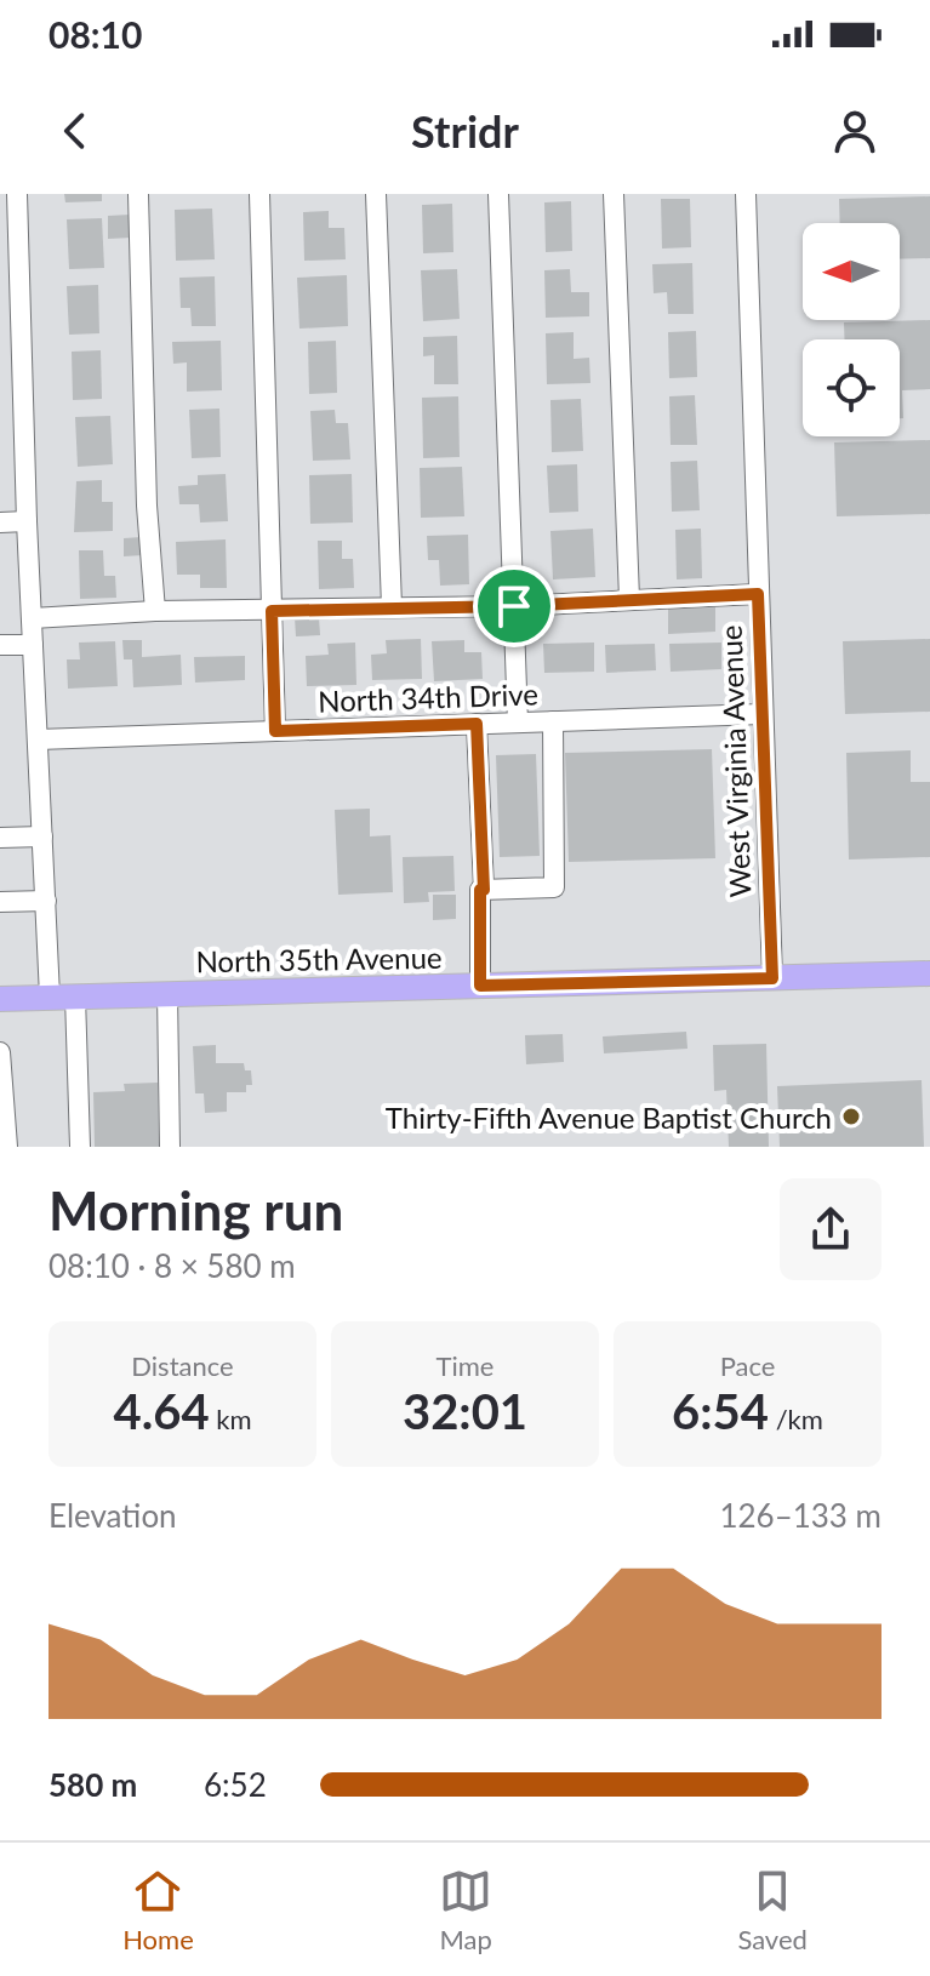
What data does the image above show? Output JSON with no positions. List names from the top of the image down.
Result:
{
  "streets": {
    "main road": ["North 35th Avenue"],
    "street": ["North 34th Drive", "West Virginia Avenue"]
  },
  "crossings": [
    ["North 34th Drive", "West Virginia Avenue"],
    ["West Virginia Avenue", "North 35th Avenue"]
  ],
  "places": ["Thirty-Fifth Avenue Baptist Church"],
  "north": "left",
  "page": {
    "status": "08:10",
    "header": "Stridr",
    "heading": ["Morning run", "08:10 · 8 × 580 m"],
    "stats": [
      ["Distance", "4.64 km"],
      ["Time", "32:01"],
      ["Pace", "6:54 /km"]
    ],
    "chart": ["Elevation", "126–133 m"],
    "list": [
      {
        "name": "580 m",
        "note": "6:52"
      }
    ],
    "tabs": ["Home", "Map", "Saved"]
  }
}
